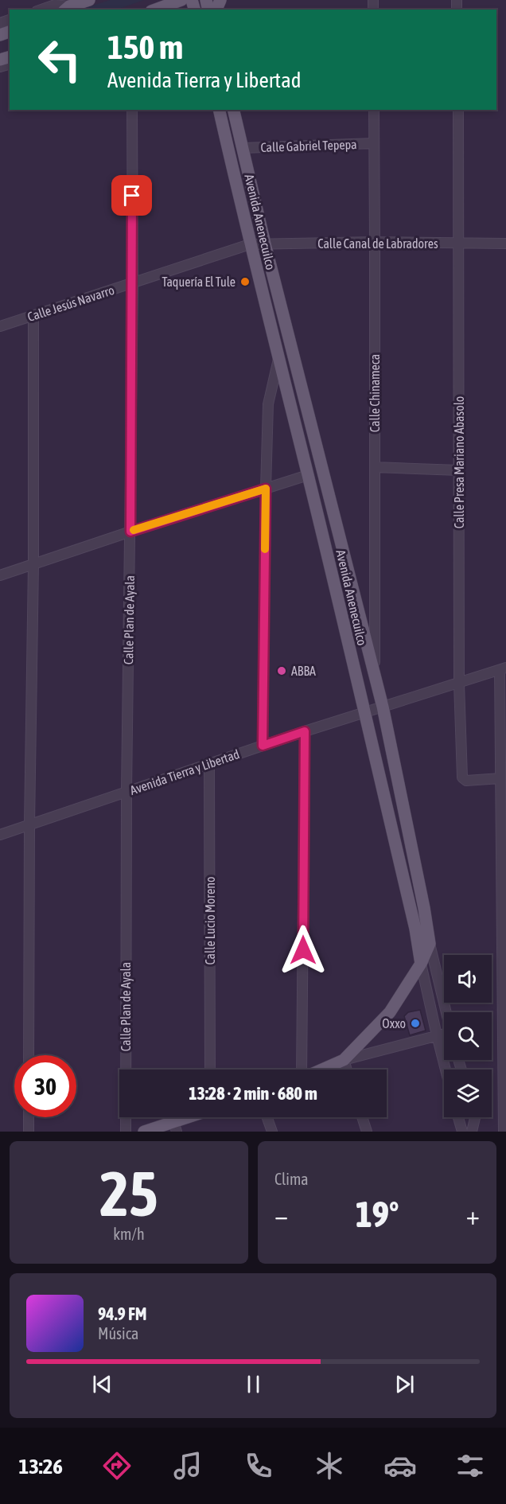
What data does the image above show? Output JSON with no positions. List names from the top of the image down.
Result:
{
  "streets": {
    "main road": ["Avenida Anenecuilco"],
    "street": [
      "Calle Gabriel Tepepa",
      "Calle Canal de Labradores",
      "Calle Jesús Navarro",
      "Calle Chinameca",
      "Calle Presa Mariano Abasolo",
      "Calle Plan de Ayala",
      "Avenida Tierra y Libertad",
      "Calle Lucio Moreno"
    ]
  },
  "crossings": [
    ["Calle Gabriel Tepepa", "Avenida Anenecuilco"],
    ["Calle Gabriel Tepepa", "Calle Chinameca"],
    ["Avenida Anenecuilco", "Calle Canal de Labradores"],
    ["Avenida Anenecuilco", "Calle Jesús Navarro"],
    ["Avenida Anenecuilco", "Calle Chinameca"],
    ["Avenida Anenecuilco", "Avenida Tierra y Libertad"],
    ["Calle Canal de Labradores", "Calle Jesús Navarro"],
    ["Calle Canal de Labradores", "Calle Chinameca"],
    ["Calle Canal de Labradores", "Calle Presa Mariano Abasolo"],
    ["Calle Jesús Navarro", "Calle Plan de Ayala"],
    ["Calle Presa Mariano Abasolo", "Avenida Tierra y Libertad"],
    ["Calle Plan de Ayala", "Avenida Tierra y Libertad"],
    ["Avenida Tierra y Libertad", "Calle Lucio Moreno"]
  ],
  "places": ["Taquería El Tule", "ABBA", "Oxxo"],
  "page": {
    "turn": ["150 m", "Avenida Tierra y Libertad"],
    "limit": "30",
    "trip": "13:28 · 2 min · 680 m",
    "tile": [
      ["25", "km/h"],
      "Clima"
    ],
    "heat": ["−", "19°", "+"],
    "song": ["94.9 FM", "Música"],
    "tabs": "13:26"
  }
}
